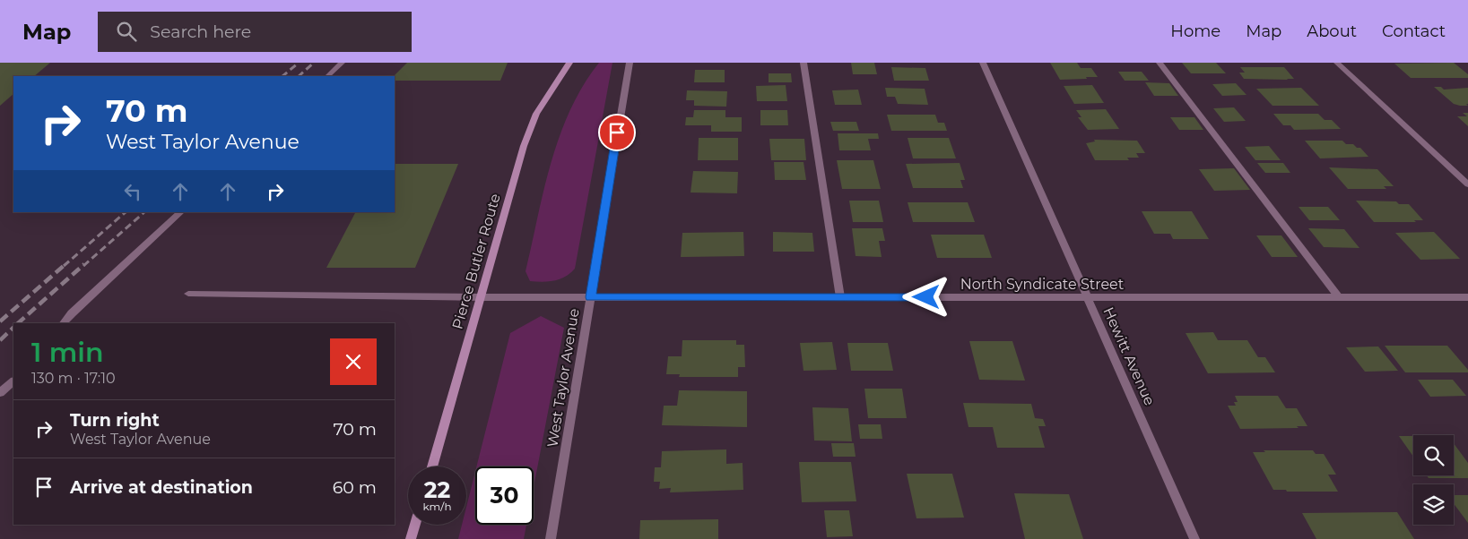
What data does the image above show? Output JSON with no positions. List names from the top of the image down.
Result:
{
  "streets": {
    "main road": ["Pierce Butler Route"],
    "street": ["North Syndicate Street", "Hewitt Avenue", "West Taylor Avenue"]
  },
  "crossings": [
    ["Pierce Butler Route", "North Syndicate Street"],
    ["North Syndicate Street", "Hewitt Avenue"],
    ["North Syndicate Street", "West Taylor Avenue"]
  ],
  "page": {
    "header": "Map",
    "search": "Search here",
    "nav": [
      "Home",
      "Map",
      "About",
      "Contact"
    ],
    "turn": ["70 m", "West Taylor Avenue"],
    "heading": ["1 min", "130 m · 17:10"],
    "list": [
      {
        "name": "Turn right",
        "note": "West Taylor Avenue",
        "value": "70 m"
      },
      {
        "name": "Arrive at destination",
        "value": "60 m"
      }
    ],
    "speed": "22 km/h",
    "limit": "30"
  }
}
